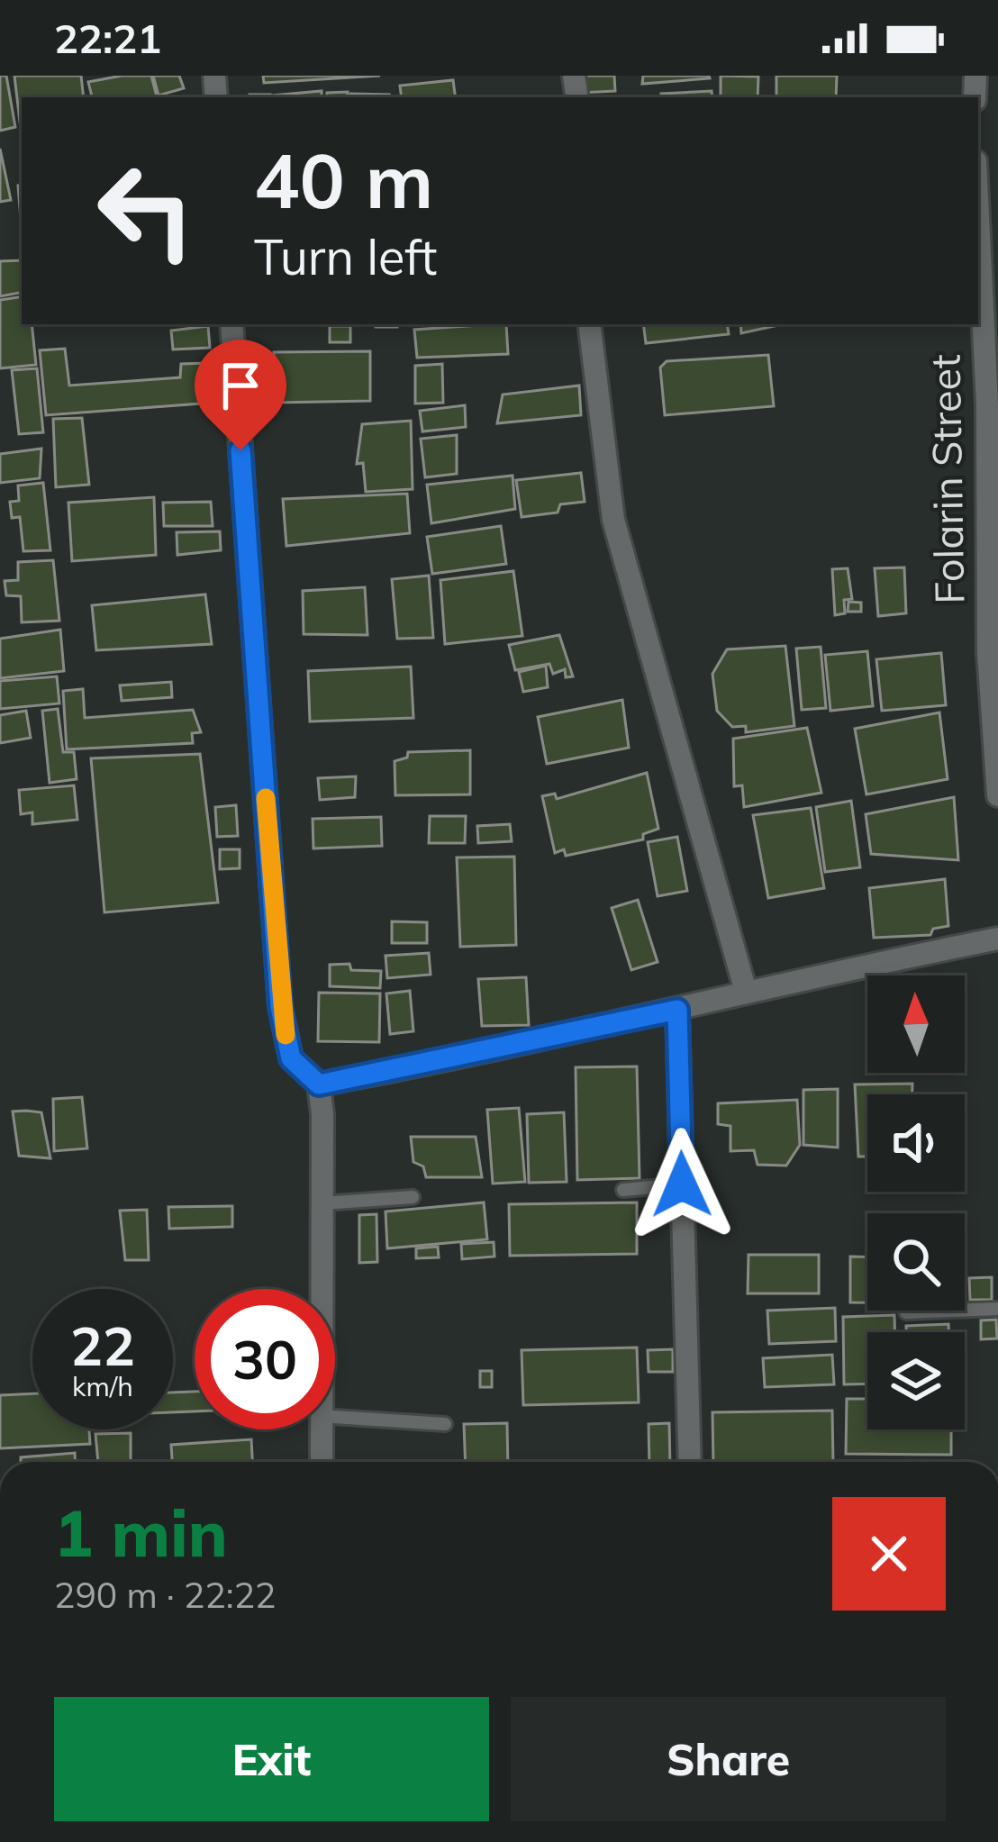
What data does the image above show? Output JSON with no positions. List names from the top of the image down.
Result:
{
  "streets": {
    "street": ["Folarin Street"]
  },
  "north": "top",
  "page": {
    "status": "22:21",
    "turn": ["40 m", "Turn left"],
    "speed": "22 km/h",
    "limit": "30",
    "heading": ["1 min", "290 m · 22:22"],
    "buttons": ["Exit", "Share"]
  }
}
